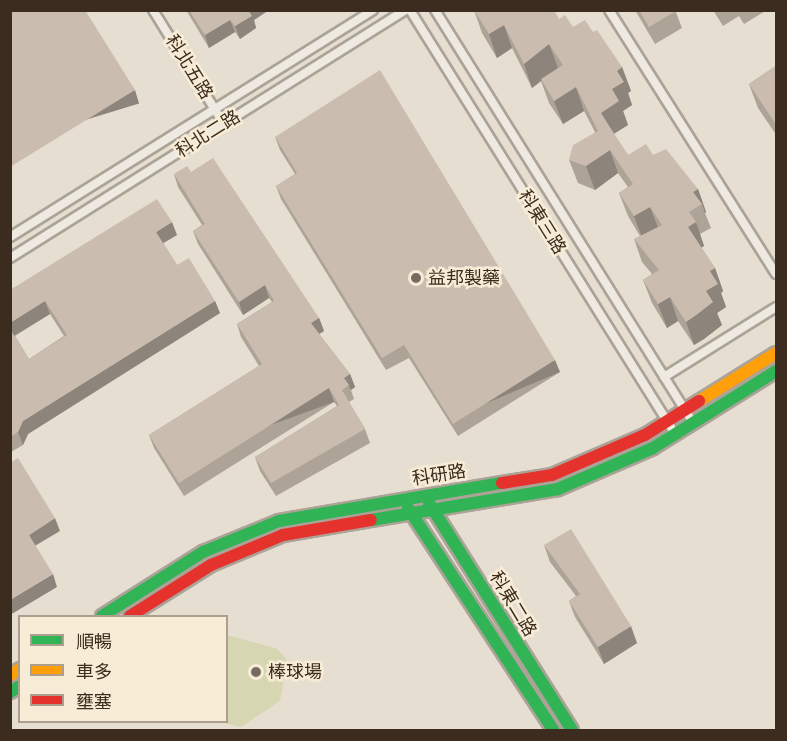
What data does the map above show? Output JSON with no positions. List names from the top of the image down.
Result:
{
  "streets": {
    "street": [
      "科北五路",
      "科北二路",
      "科東三路",
      "科研路",
      "科東二路"
    ]
  },
  "crossings": [
    ["科北五路", "科北二路"],
    ["科東三路", "科研路"],
    ["科研路", "科東二路"]
  ],
  "places": ["益邦製藥", "棒球場"],
  "legend": ["順暢", "車多", "壅塞"]
}
